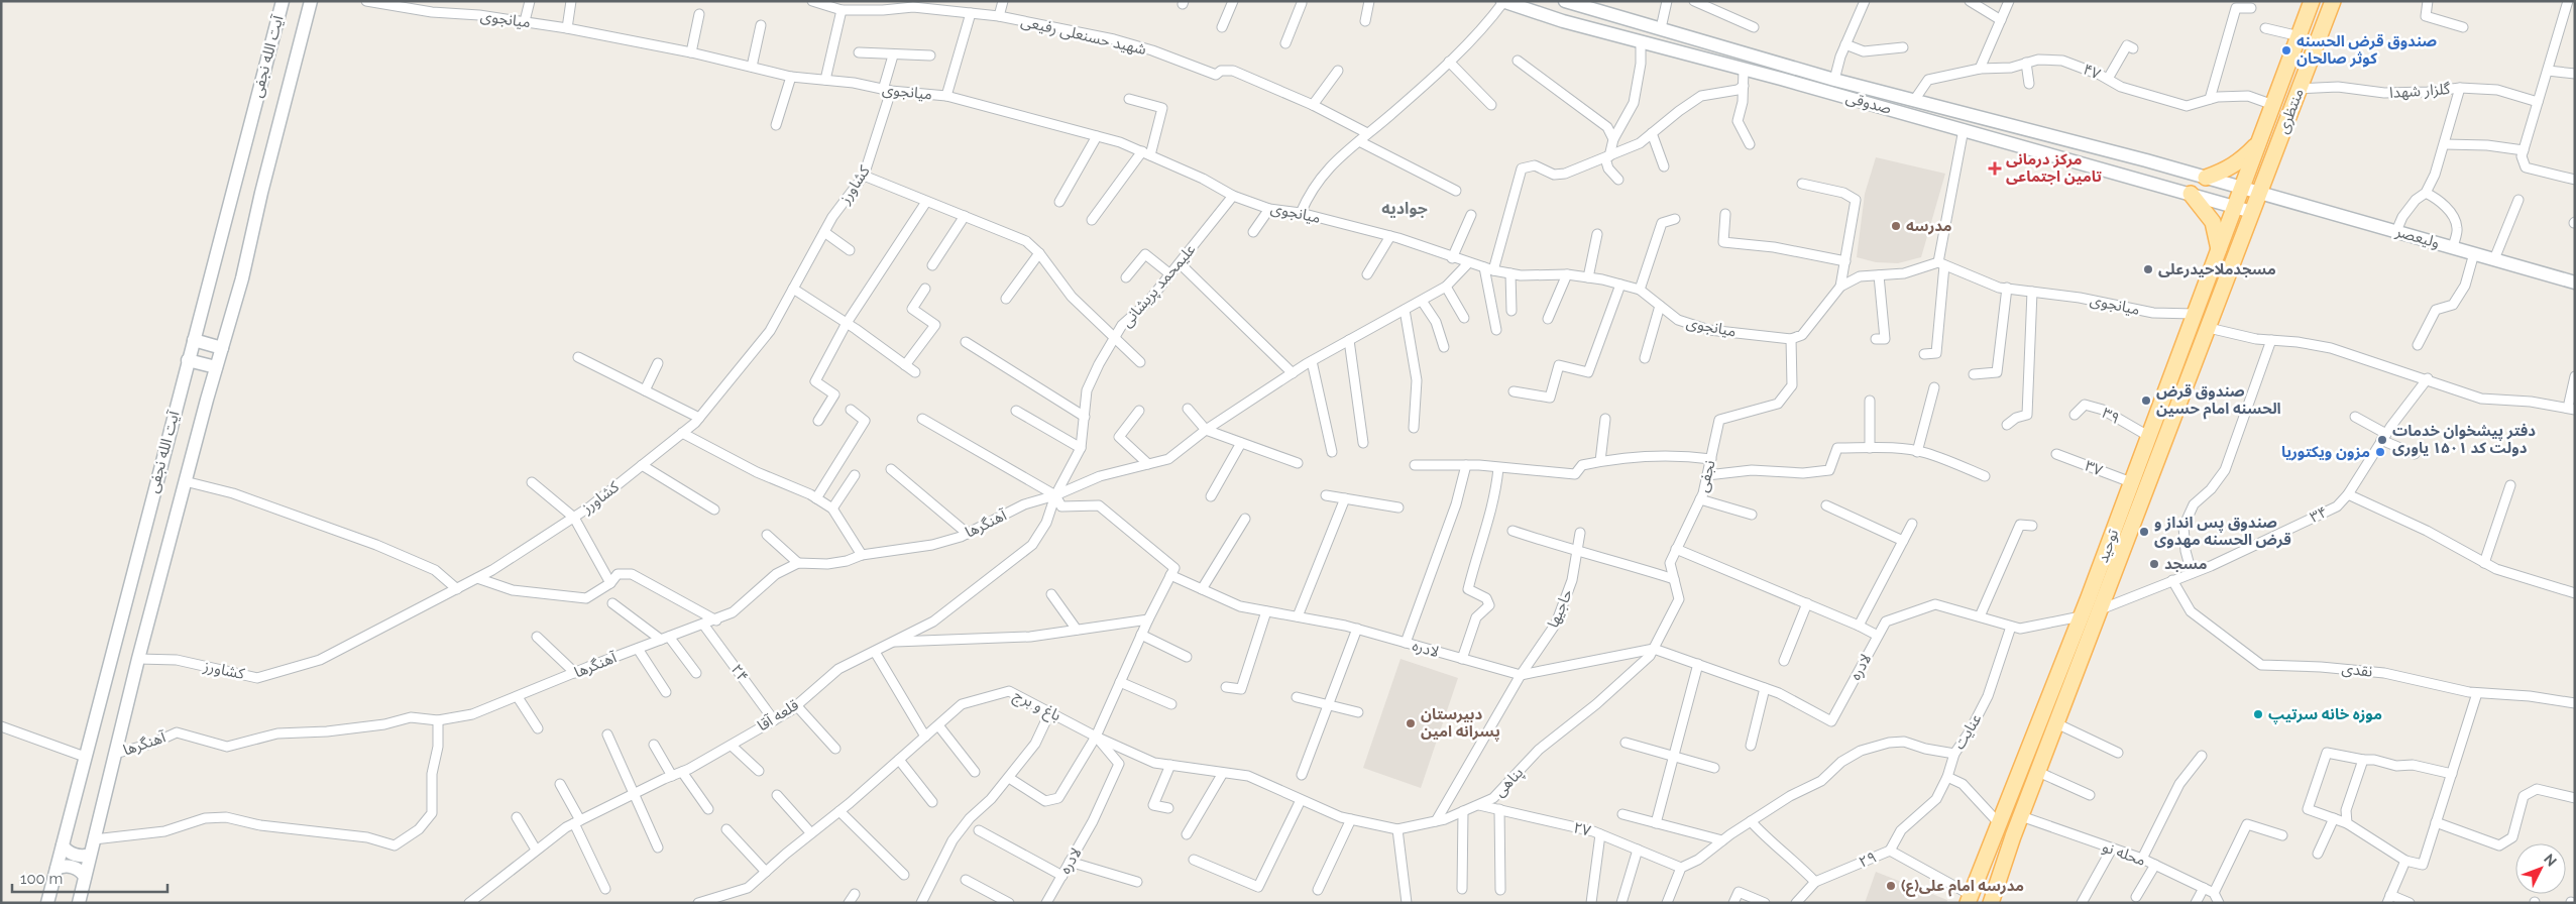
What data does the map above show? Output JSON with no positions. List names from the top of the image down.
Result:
{
  "streets": {
    "main road": [
      "آیت الله نجفی",
      "صدوقی",
      "منتظری",
      "ولیعصر",
      "توحید"
    ],
    "street": [
      "میانجوی",
      "شهید حسنعلی رفیعی",
      "۴۷",
      "گلزار شهدا",
      "کشاورز",
      "علیمحمد پریشانی",
      "۳۹",
      "۳۷",
      "نجفی",
      "۳۴",
      "آهنگرها",
      "حاجیها",
      "لادره",
      "نقدی",
      "۲۴",
      "باغ و برج",
      "قلعه آقا",
      "عنایت",
      "پناهی",
      "۲۷",
      "محله نو",
      "۲۹"
    ]
  },
  "crossings": [
    ["میانجوی", "کشاورز"],
    ["میانجوی", "علیمحمد پریشانی"],
    ["میانجوی", "نجفی"],
    ["میانجوی", "آهنگرها"],
    ["میانجوی", "توحید"],
    ["آیت الله نجفی", "کشاورز"],
    ["آیت الله نجفی", "آهنگرها"],
    ["۴۷", "صدوقی"],
    ["۴۷", "منتظری"],
    ["گلزار شهدا", "منتظری"],
    ["صدوقی", "منتظری"],
    ["صدوقی", "ولیعصر"],
    ["صدوقی", "توحید"],
    ["منتظری", "ولیعصر"],
    ["منتظری", "توحید"],
    ["ولیعصر", "توحید"],
    ["علیمحمد پریشانی", "آهنگرها"],
    ["علیمحمد پریشانی", "قلعه آقا"],
    ["۳۹", "توحید"],
    ["۳۷", "توحید"],
    ["نجفی", "لادره"],
    ["نجفی", "پناهی"],
    ["۳۴", "توحید"],
    ["۳۴", "نقدی"],
    ["آهنگرها", "۲۴"],
    ["آهنگرها", "قلعه آقا"],
    ["توحید", "لادره"],
    ["توحید", "محله نو"],
    ["توحید", "۲۹"],
    ["حاجیها", "لادره"],
    ["لادره", "باغ و برج"],
    ["لادره", "عنایت"],
    ["لادره", "پناهی"],
    ["۲۴", "قلعه آقا"],
    ["باغ و برج", "پناهی"],
    ["عنایت", "۲۹"],
    ["پناهی", "۲۷"]
  ],
  "districts": ["جوادیه"],
  "places": {
    "other": [
      "صندوق قرض الحسنه کوثر صالحان",
      "مدرسه",
      "مسجدملاحیدرعلی",
      "صندوق قرض الحسنه امام حسین",
      "دفتر پیشخوان خدمات دولت کد ۱۵۰۱ یاوری",
      "مزون ویکتوریا",
      "صندوق پس انداز و قرض الحسنه مهدوی",
      "مسجد",
      "موزه خانه سرتیپ",
      "دبیرستان پسرانه امین",
      "مدرسه امام علی(ع)"
    ],
    "health": ["مرکز درمانی تامین اجتماعی"]
  },
  "scale_bar": "100 m",
  "north": "top right"
}
